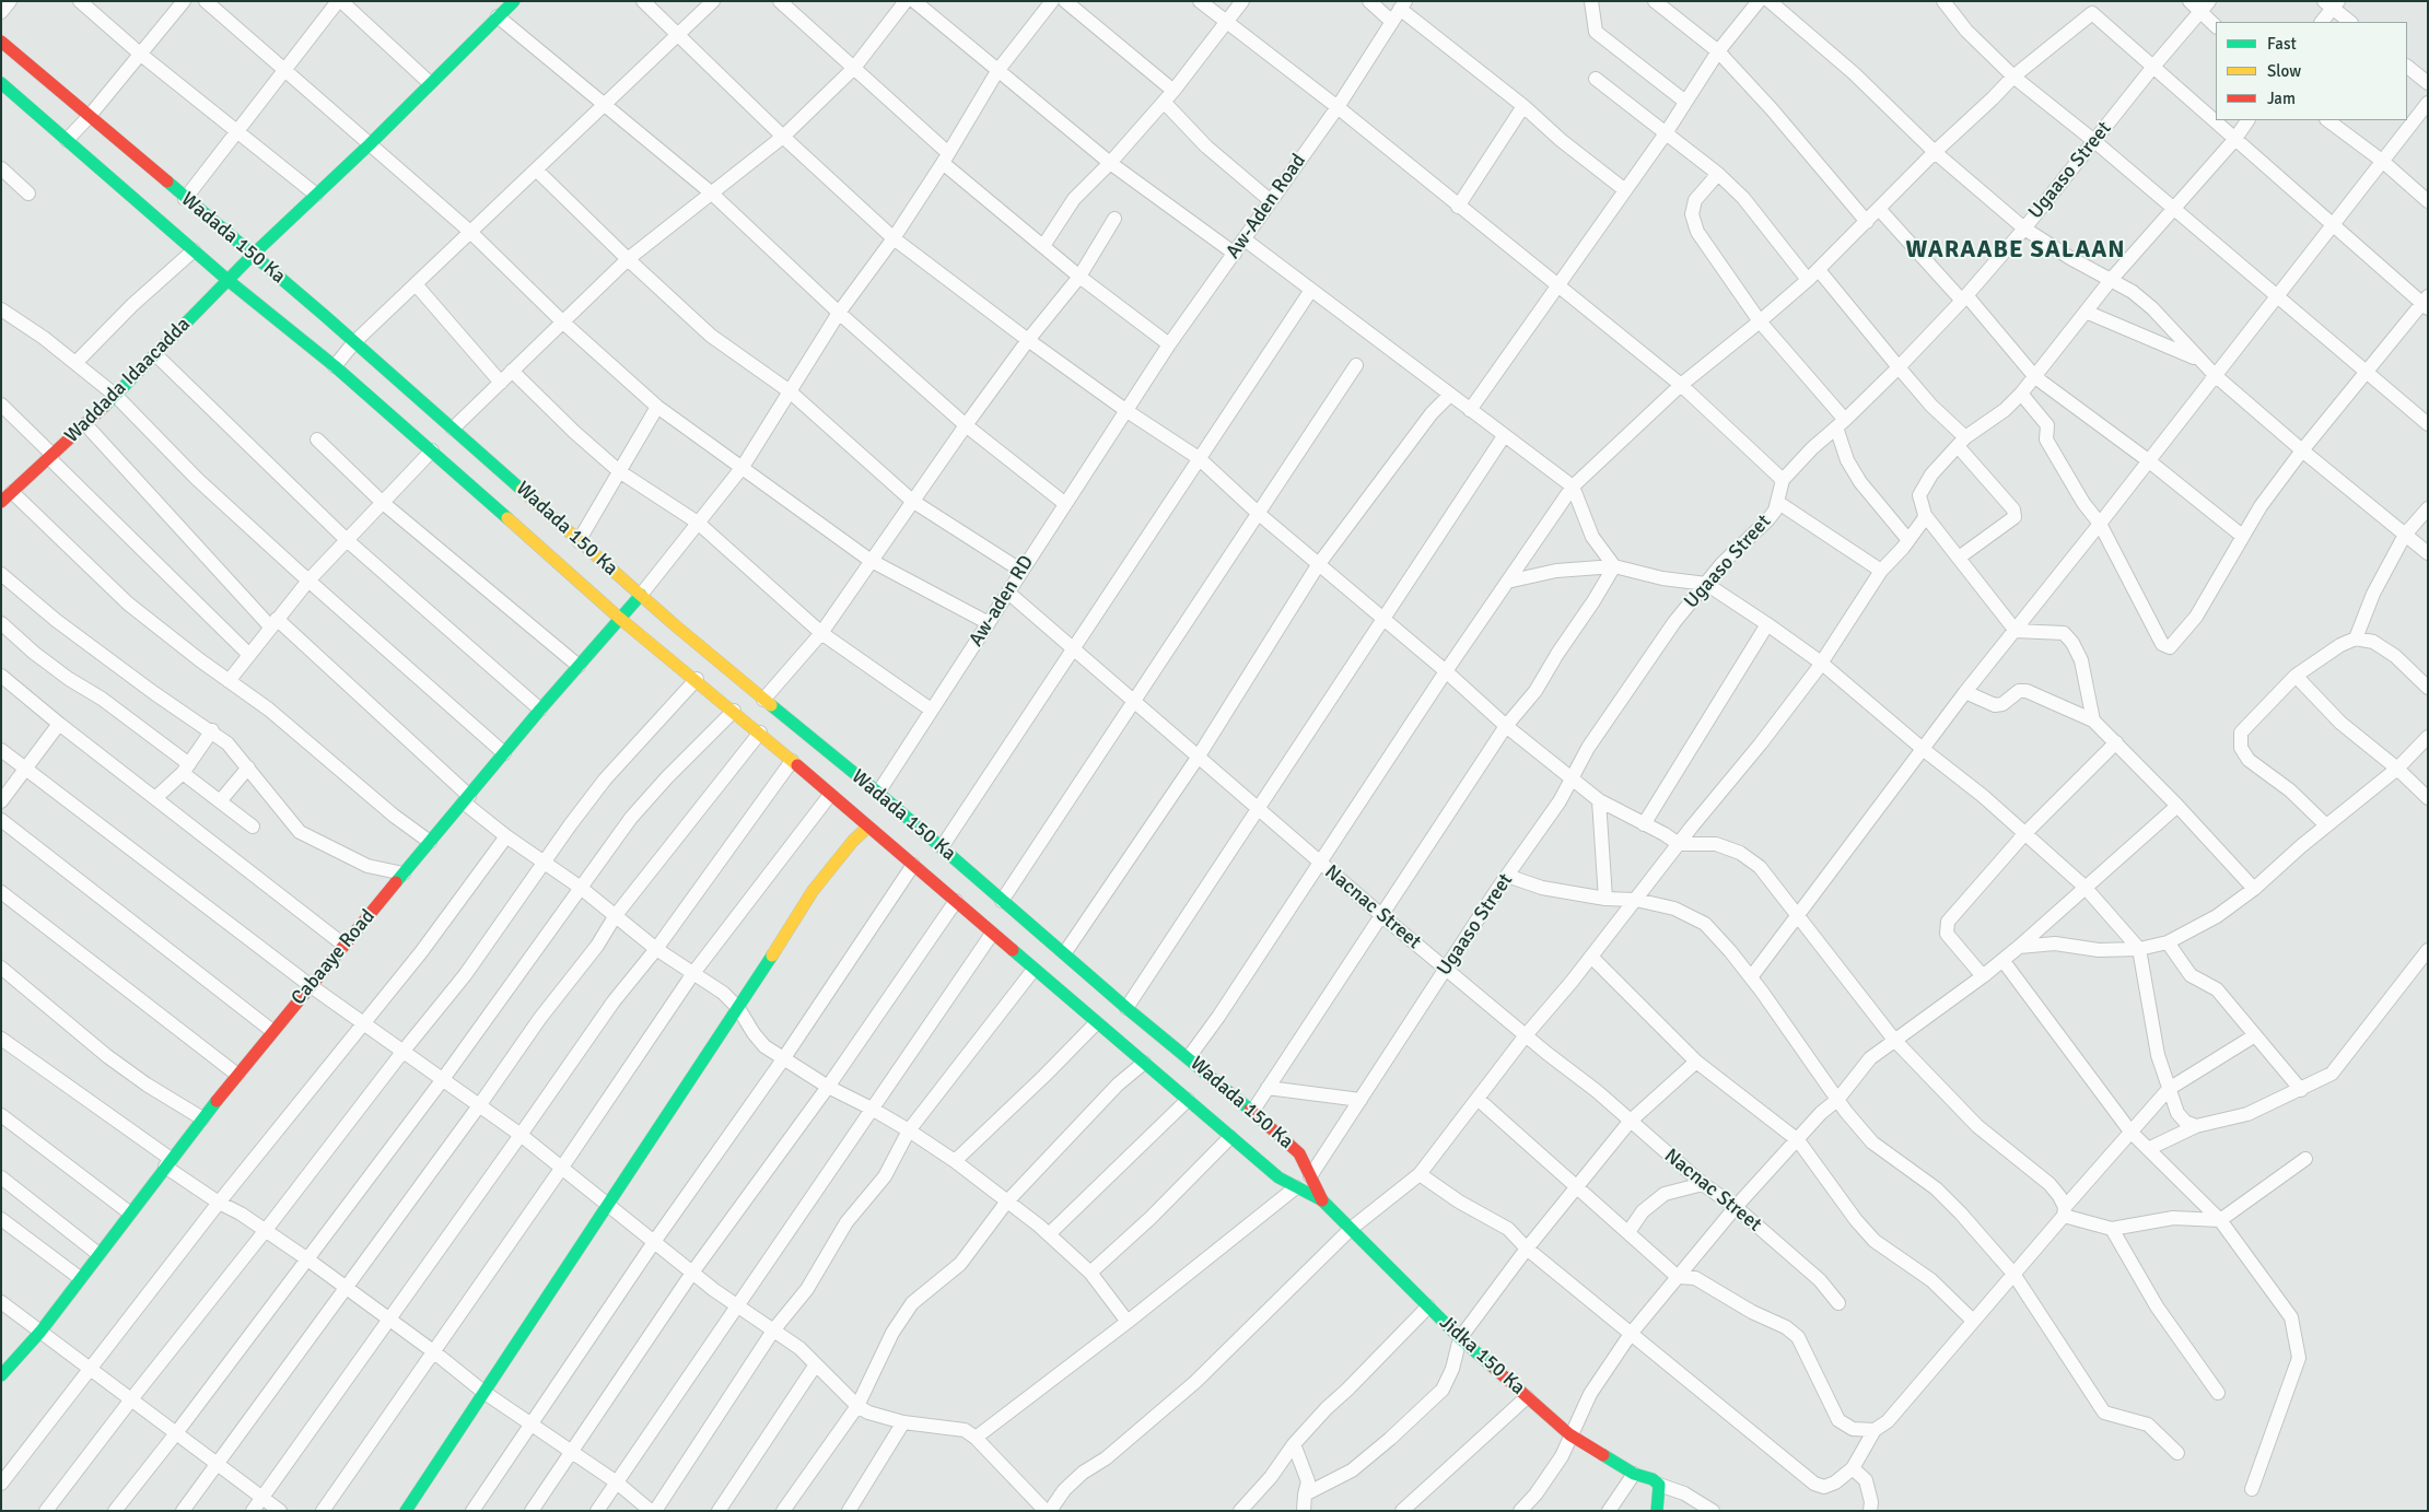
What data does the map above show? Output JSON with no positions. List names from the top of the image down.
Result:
{
  "streets": {
    "street": [
      "Ugaaso Street",
      "Aw-Aden Road",
      "Wadada 150 Ka",
      "Waddada Idaacadda",
      "Aw-aden RD",
      "Nacnac Street",
      "Cabaaye Road",
      "Jidka 150 Ka"
    ]
  },
  "crossings": [
    ["Ugaaso Street", "Wadada 150 Ka"],
    ["Ugaaso Street", "Nacnac Street"],
    ["Aw-Aden Road", "Aw-aden RD"],
    ["Wadada 150 Ka", "Waddada Idaacadda"],
    ["Wadada 150 Ka", "Aw-aden RD"],
    ["Wadada 150 Ka", "Cabaaye Road"],
    ["Wadada 150 Ka", "Jidka 150 Ka"],
    ["Aw-aden RD", "Nacnac Street"]
  ],
  "districts": ["WARAABE SALAAN"],
  "legend": ["Fast", "Slow", "Jam"]
}
